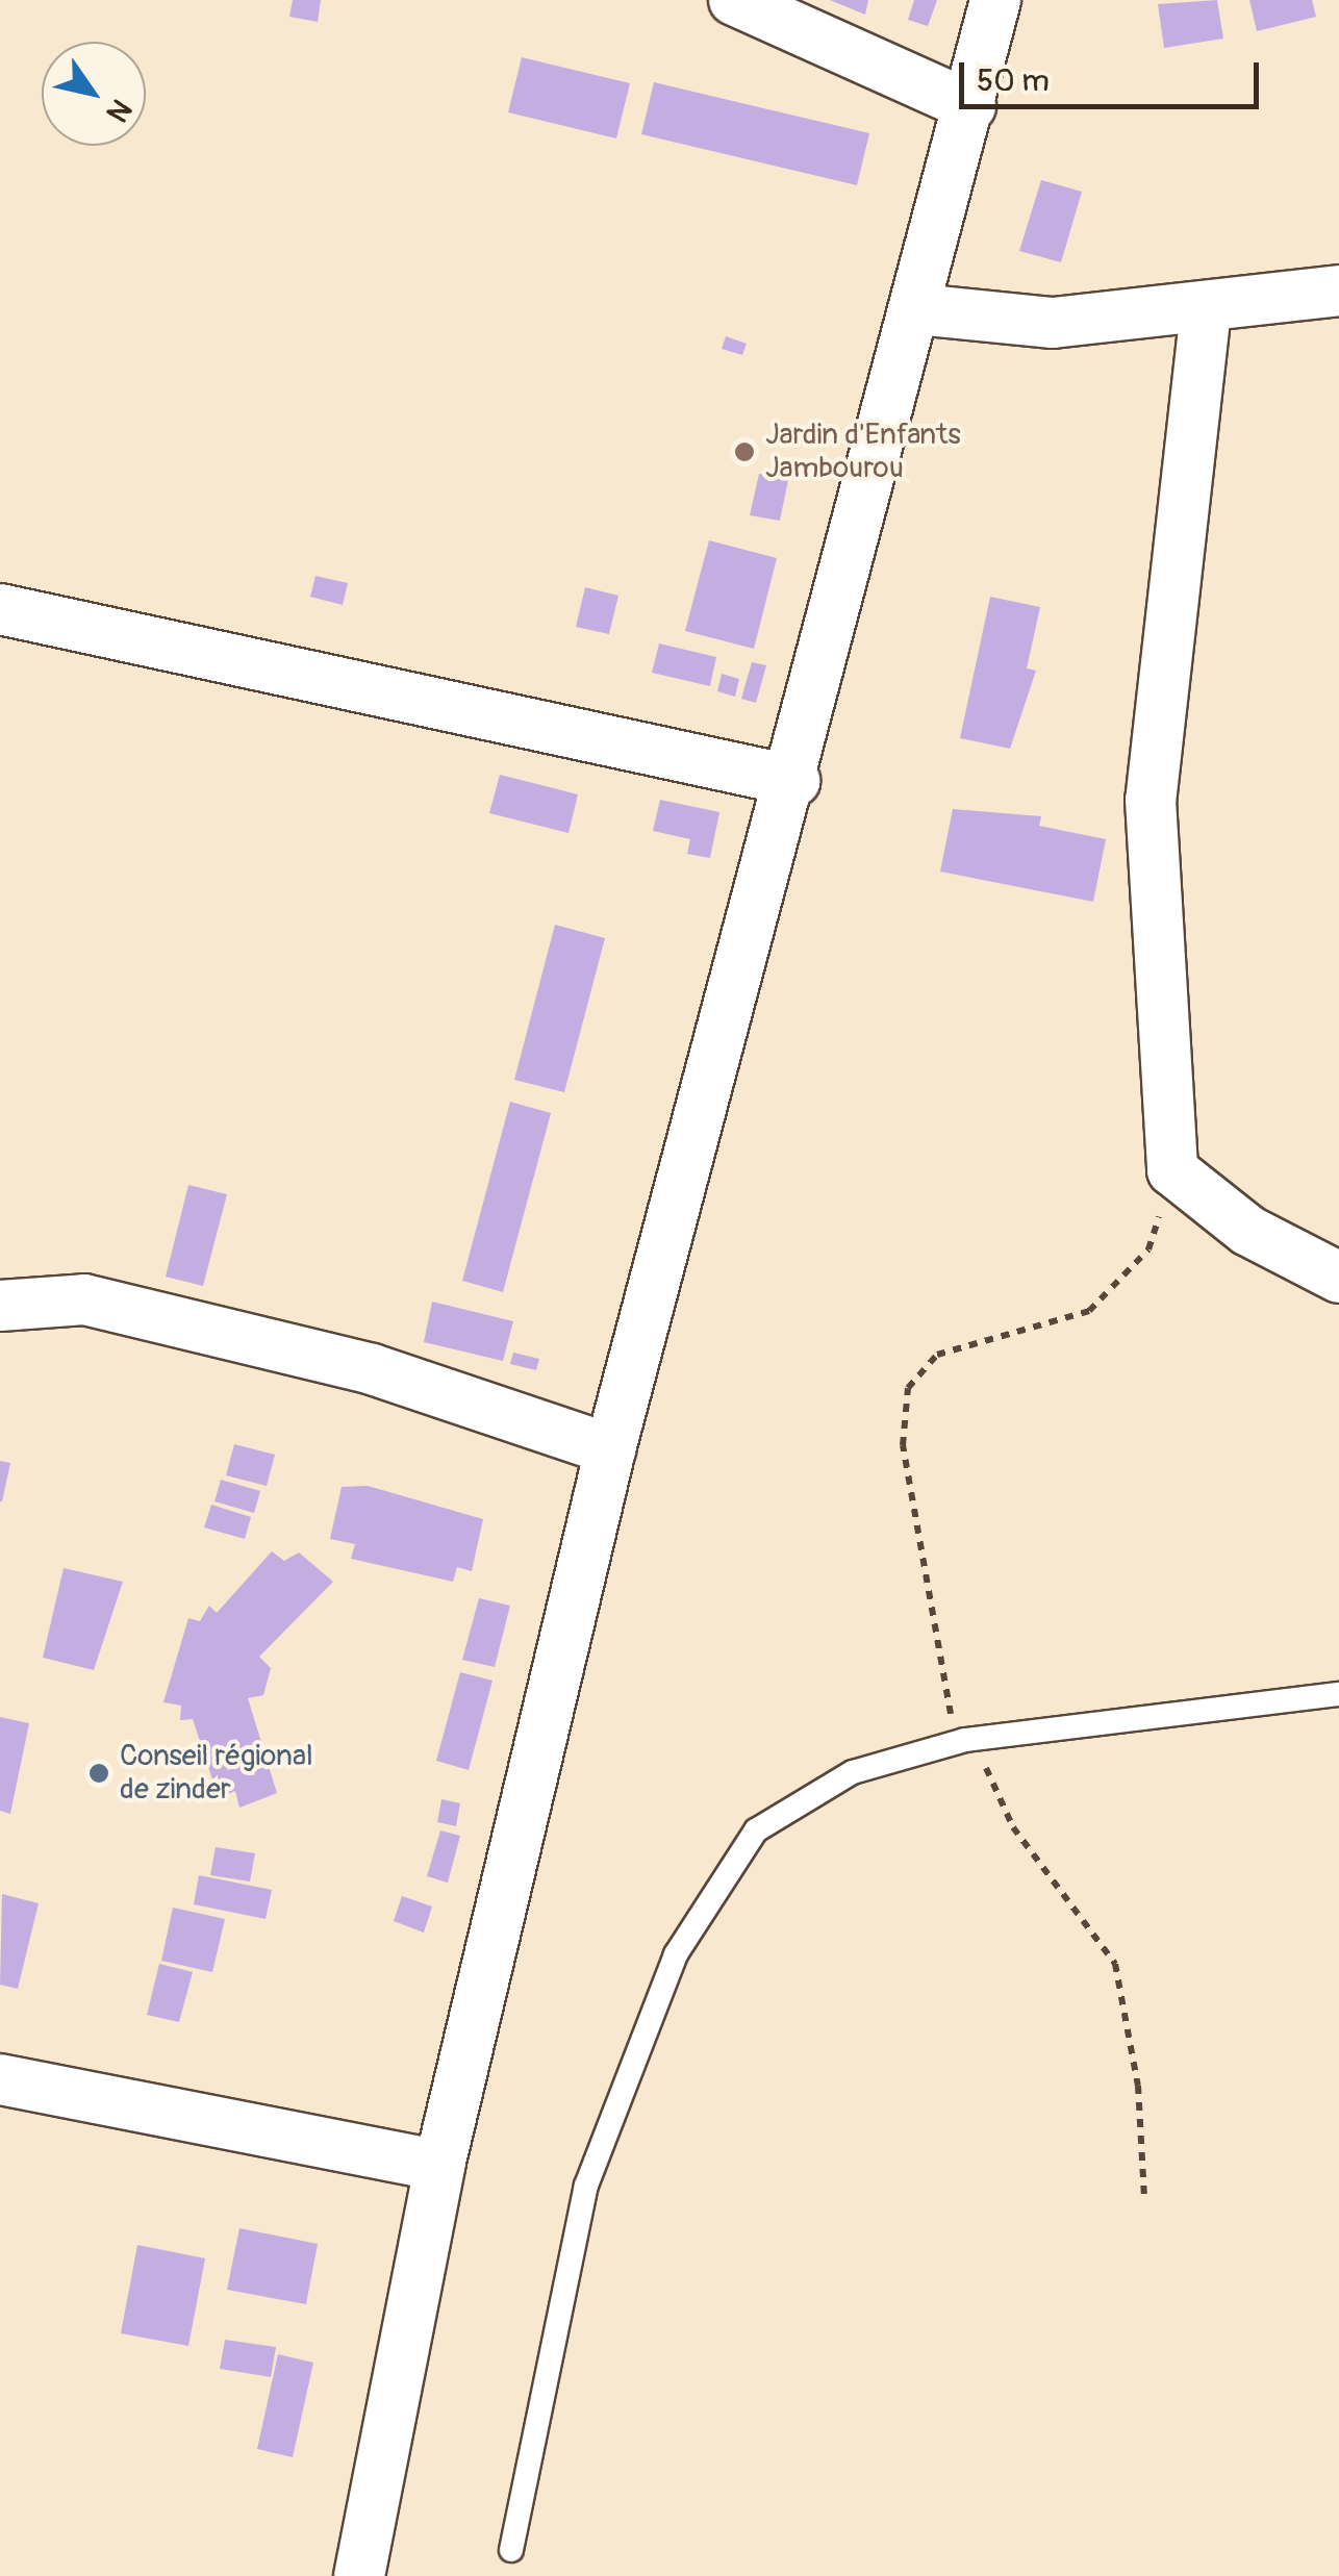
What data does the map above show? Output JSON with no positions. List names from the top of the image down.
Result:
{
  "places": ["Jardin d'Enfants Jambourou", "Conseil régional de zinder"],
  "scale_bar": "50 m",
  "north": "bottom right"
}
